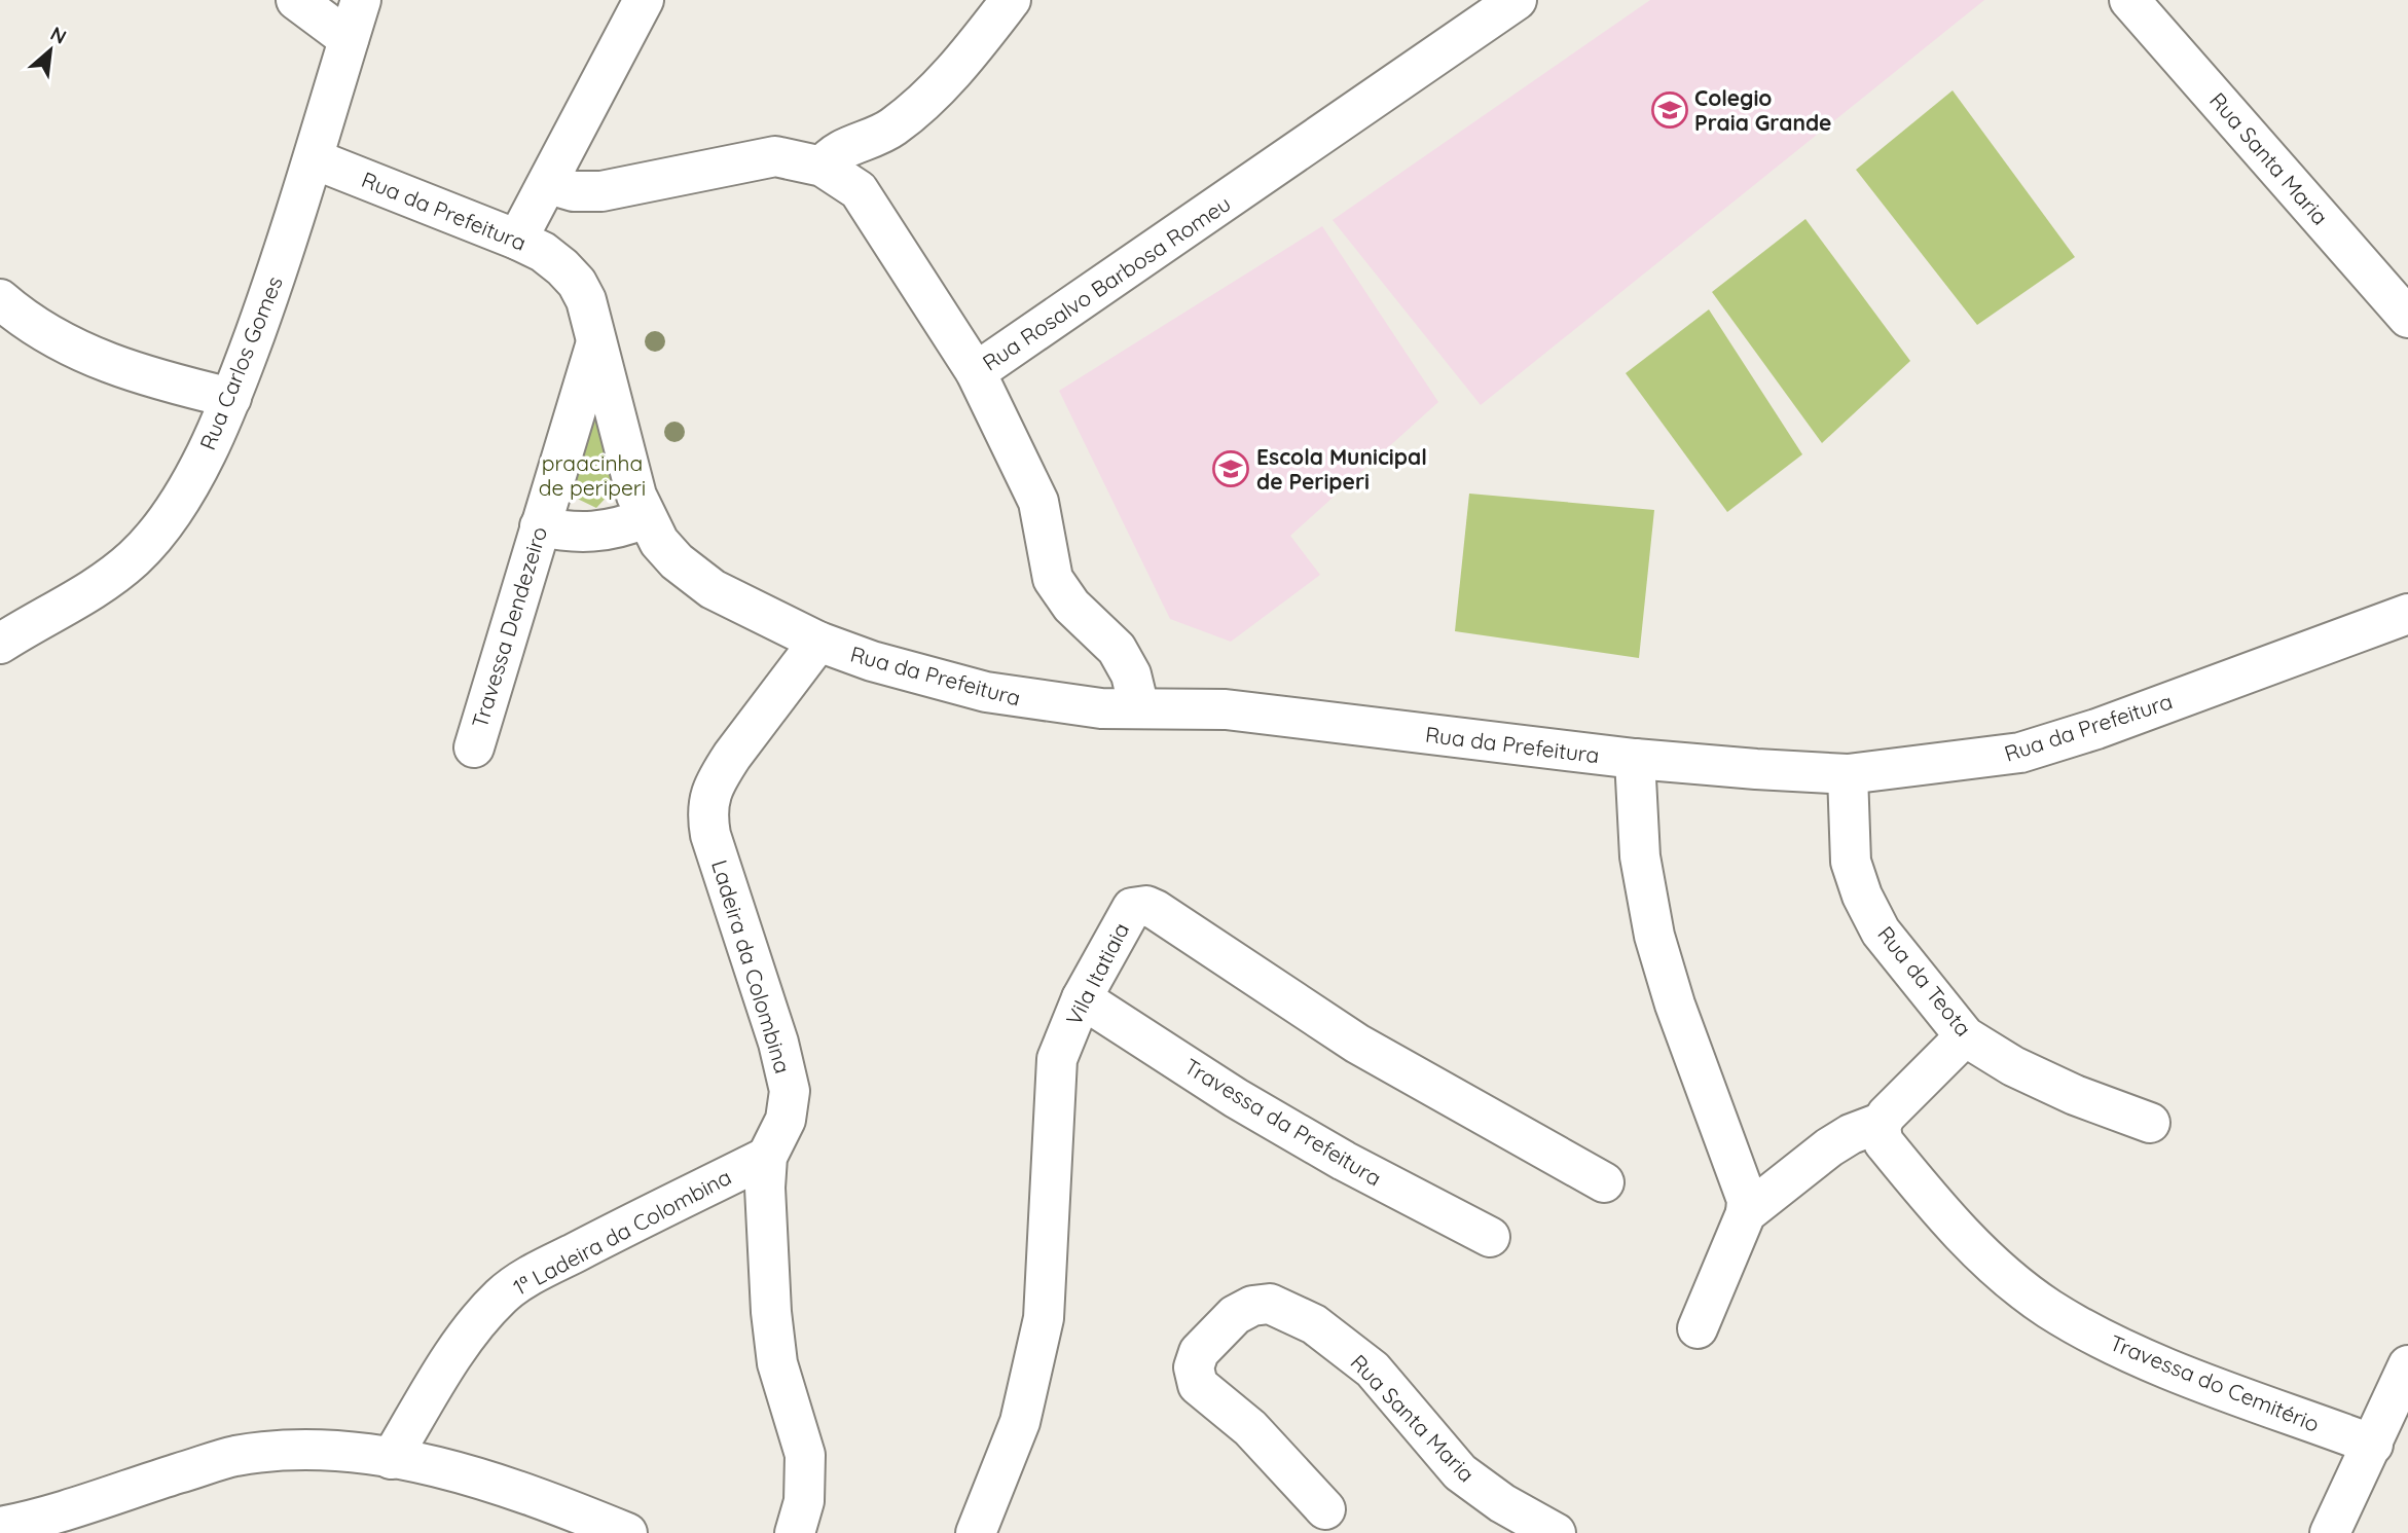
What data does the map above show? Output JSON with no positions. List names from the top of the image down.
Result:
{
  "streets": {
    "street": [
      "Rua Santa Maria",
      "Rua da Prefeitura",
      "Rua Rosalvo Barbosa Romeu",
      "Rua Carlos Gomes",
      "Travessa Dendezeiro",
      "Ladeira da Colombina",
      "Vila Itatiaia",
      "Rua da Teota",
      "Travessa da Prefeitura",
      "1ª Ladeira da Colombina",
      "Travessa do Cemitério"
    ]
  },
  "crossings": [
    ["Rua da Prefeitura", "Rua Rosalvo Barbosa Romeu"],
    ["Rua da Prefeitura", "Rua Carlos Gomes"],
    ["Rua da Prefeitura", "Travessa Dendezeiro"],
    ["Rua da Prefeitura", "Ladeira da Colombina"],
    ["Rua da Prefeitura", "Rua da Teota"],
    ["Ladeira da Colombina", "1ª Ladeira da Colombina"],
    ["Vila Itatiaia", "Travessa da Prefeitura"]
  ],
  "parks": ["praacinha de periperi"],
  "places": {
    "school or university": ["Colegio Praia Grande", "Escola Municipal de Periperi"]
  },
  "north": "top right"
}
